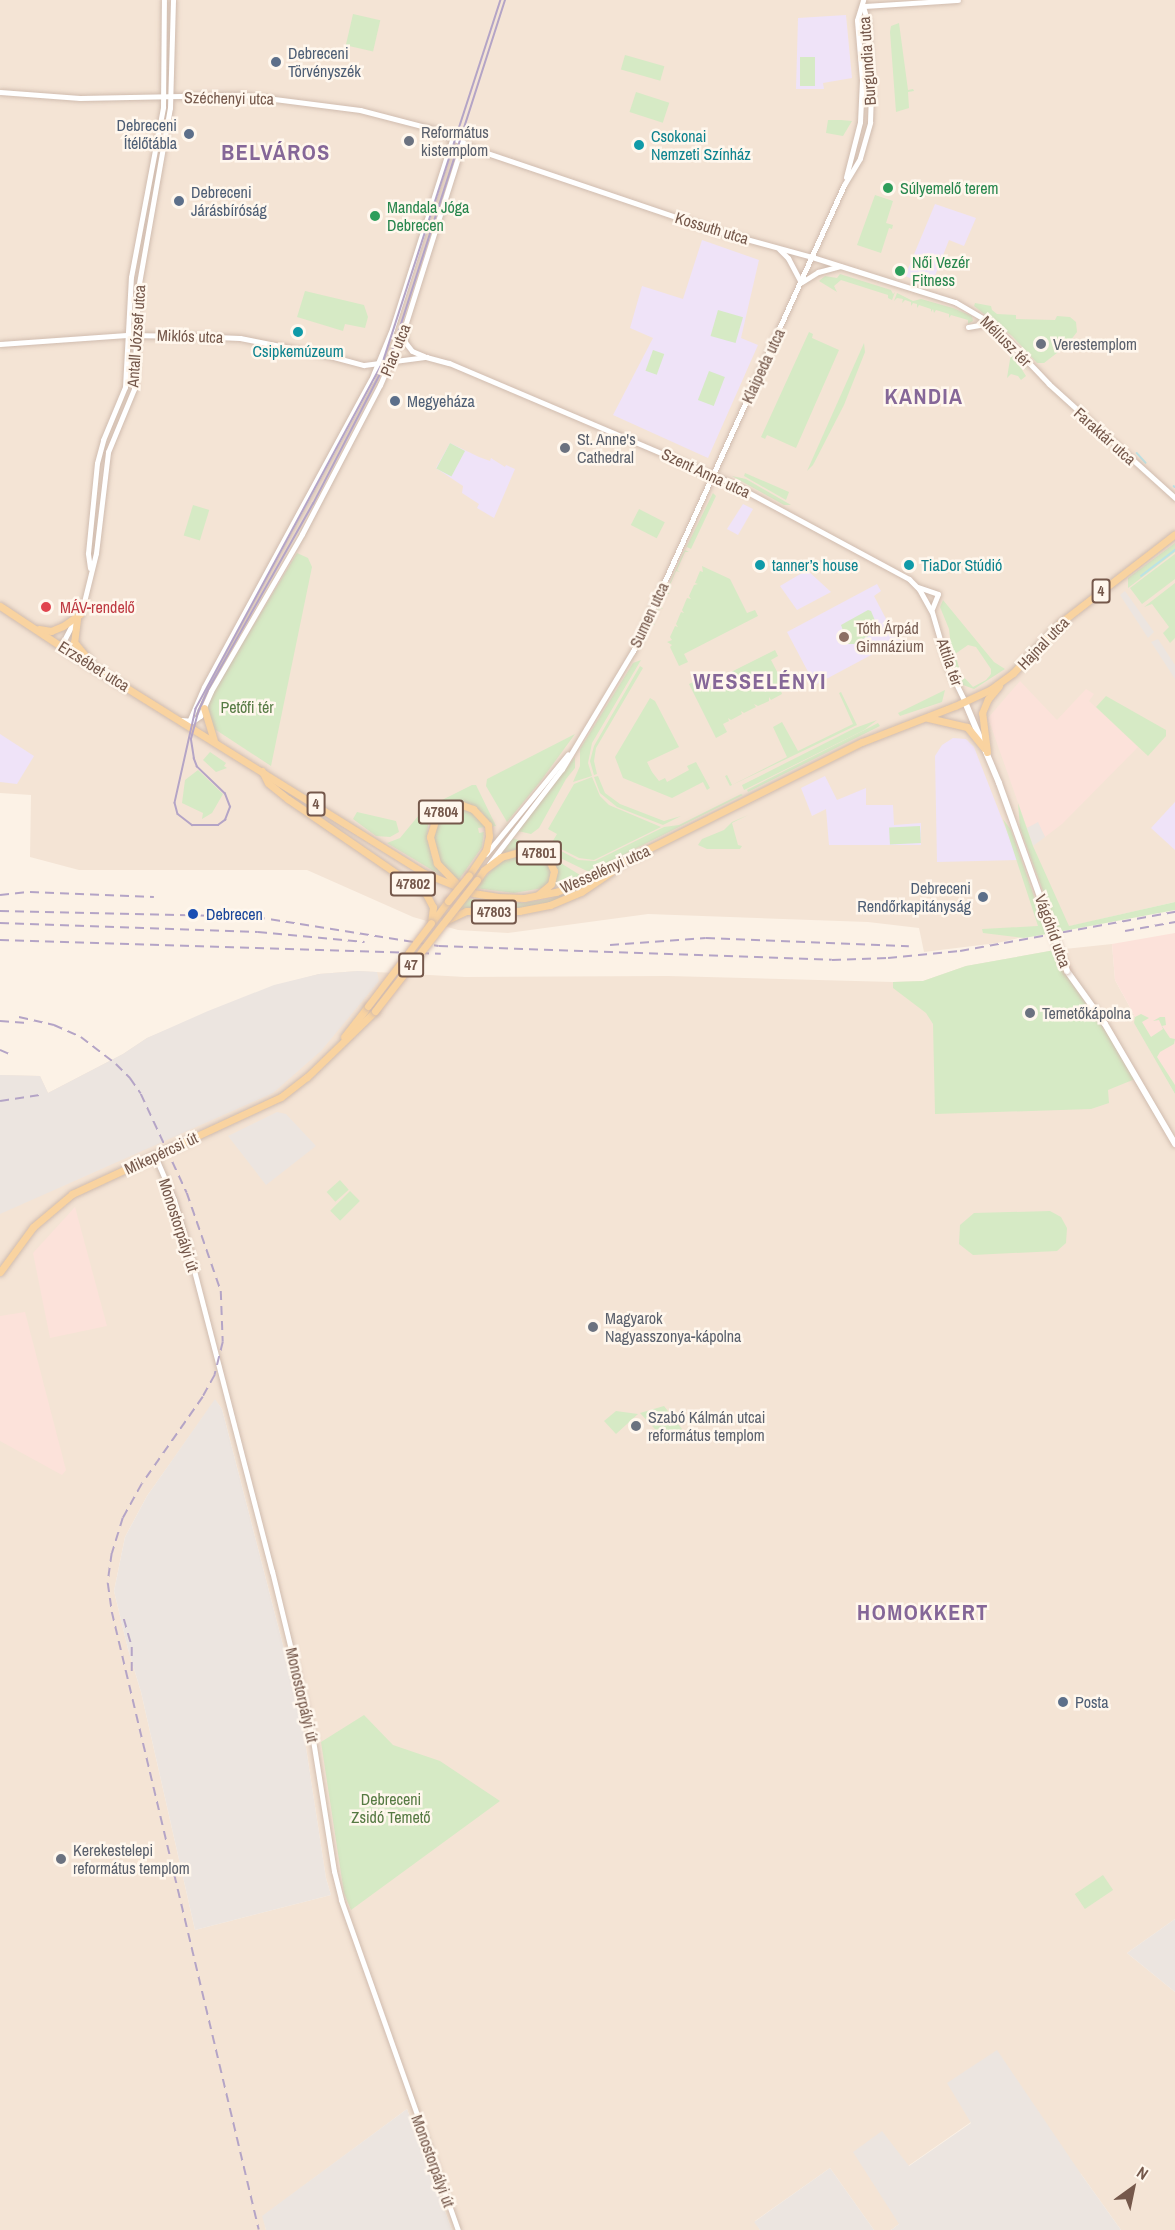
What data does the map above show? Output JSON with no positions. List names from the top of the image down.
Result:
{
  "streets": {
    "main road": [
      "4",
      "Hajnal utca",
      "Erzsébet utca",
      "47804",
      "47801",
      "Wesselényi utca",
      "47802",
      "47803",
      "Vágóhíd utca",
      "47",
      "Mikepércsi út"
    ],
    "street": [
      "Burgundia utca",
      "Széchenyi utca",
      "Kossuth utca",
      "Antall József utca",
      "Miklós utca",
      "Méliusz tér",
      "Piac utca",
      "Klaipeda utca",
      "Faraktár utca",
      "Szent Anna utca",
      "Sumen utca",
      "Attila tér",
      "Monostorpályi út"
    ]
  },
  "crossings": [
    ["Burgundia utca", "Kossuth utca"],
    ["Burgundia utca", "Klaipeda utca"],
    ["Széchenyi utca", "Kossuth utca"],
    ["Széchenyi utca", "Antall József utca"],
    ["Széchenyi utca", "Piac utca"],
    ["Kossuth utca", "Méliusz tér"],
    ["Kossuth utca", "Piac utca"],
    ["Kossuth utca", "Klaipeda utca"],
    ["Antall József utca", "Miklós utca"],
    ["Antall József utca", "Erzsébet utca"],
    ["Miklós utca", "Piac utca"],
    ["Miklós utca", "Szent Anna utca"],
    ["Méliusz tér", "Faraktár utca"],
    ["Piac utca", "Szent Anna utca"],
    ["Piac utca", "Erzsébet utca"],
    ["Piac utca", "Wesselényi utca"],
    ["Klaipeda utca", "Szent Anna utca"],
    ["Klaipeda utca", "Sumen utca"],
    ["Szent Anna utca", "Sumen utca"],
    ["Szent Anna utca", "Attila tér"],
    ["Sumen utca", "47804"],
    ["Sumen utca", "47801"],
    ["Sumen utca", "47"],
    ["Hajnal utca", "Attila tér"],
    ["Hajnal utca", "Wesselényi utca"],
    ["Hajnal utca", "Vágóhíd utca"],
    ["Attila tér", "Wesselényi utca"],
    ["Attila tér", "Vágóhíd utca"],
    ["Erzsébet utca", "Wesselényi utca"],
    ["47804", "47801"],
    ["47804", "Wesselényi utca"],
    ["47804", "47"],
    ["47801", "Wesselényi utca"],
    ["47801", "47"],
    ["Wesselényi utca", "47802"],
    ["Wesselényi utca", "47803"],
    ["Wesselényi utca", "Vágóhíd utca"],
    ["47802", "47"],
    ["47803", "47"],
    ["47", "Mikepércsi út"],
    ["Mikepércsi út", "Monostorpályi út"]
  ],
  "districts": [
    "BELVÁROS",
    "KANDIA",
    "WESSELÉNYI",
    "HOMOKKERT"
  ],
  "parks": ["Petőfi tér", "Debreceni Zsidó Temető"],
  "places": [
    "Debreceni Törvényszék",
    "Debreceni Ítélőtábla",
    "Református kistemplom",
    "Csokonai Nemzeti Színház",
    "Súlyemelő terem",
    "Debreceni Járásbíróság",
    "Mandala Jóga Debrecen",
    "Női Vezér Fitness",
    "Csipkemúzeum",
    "Verestemplom",
    "Megyeháza",
    "St. Anne's Cathedral",
    "tanner’s house",
    "TiaDor Stúdió",
    "MÁV-rendelő",
    "Tóth Árpád Gimnázium",
    "Debreceni Rendőrkapitányság",
    "Debrecen",
    "Temetőkápolna",
    "Magyarok Nagyasszonya-kápolna",
    "Szabó Kálmán utcai református templom",
    "Posta",
    "Kerekestelepi református templom"
  ],
  "north": "top right"
}
